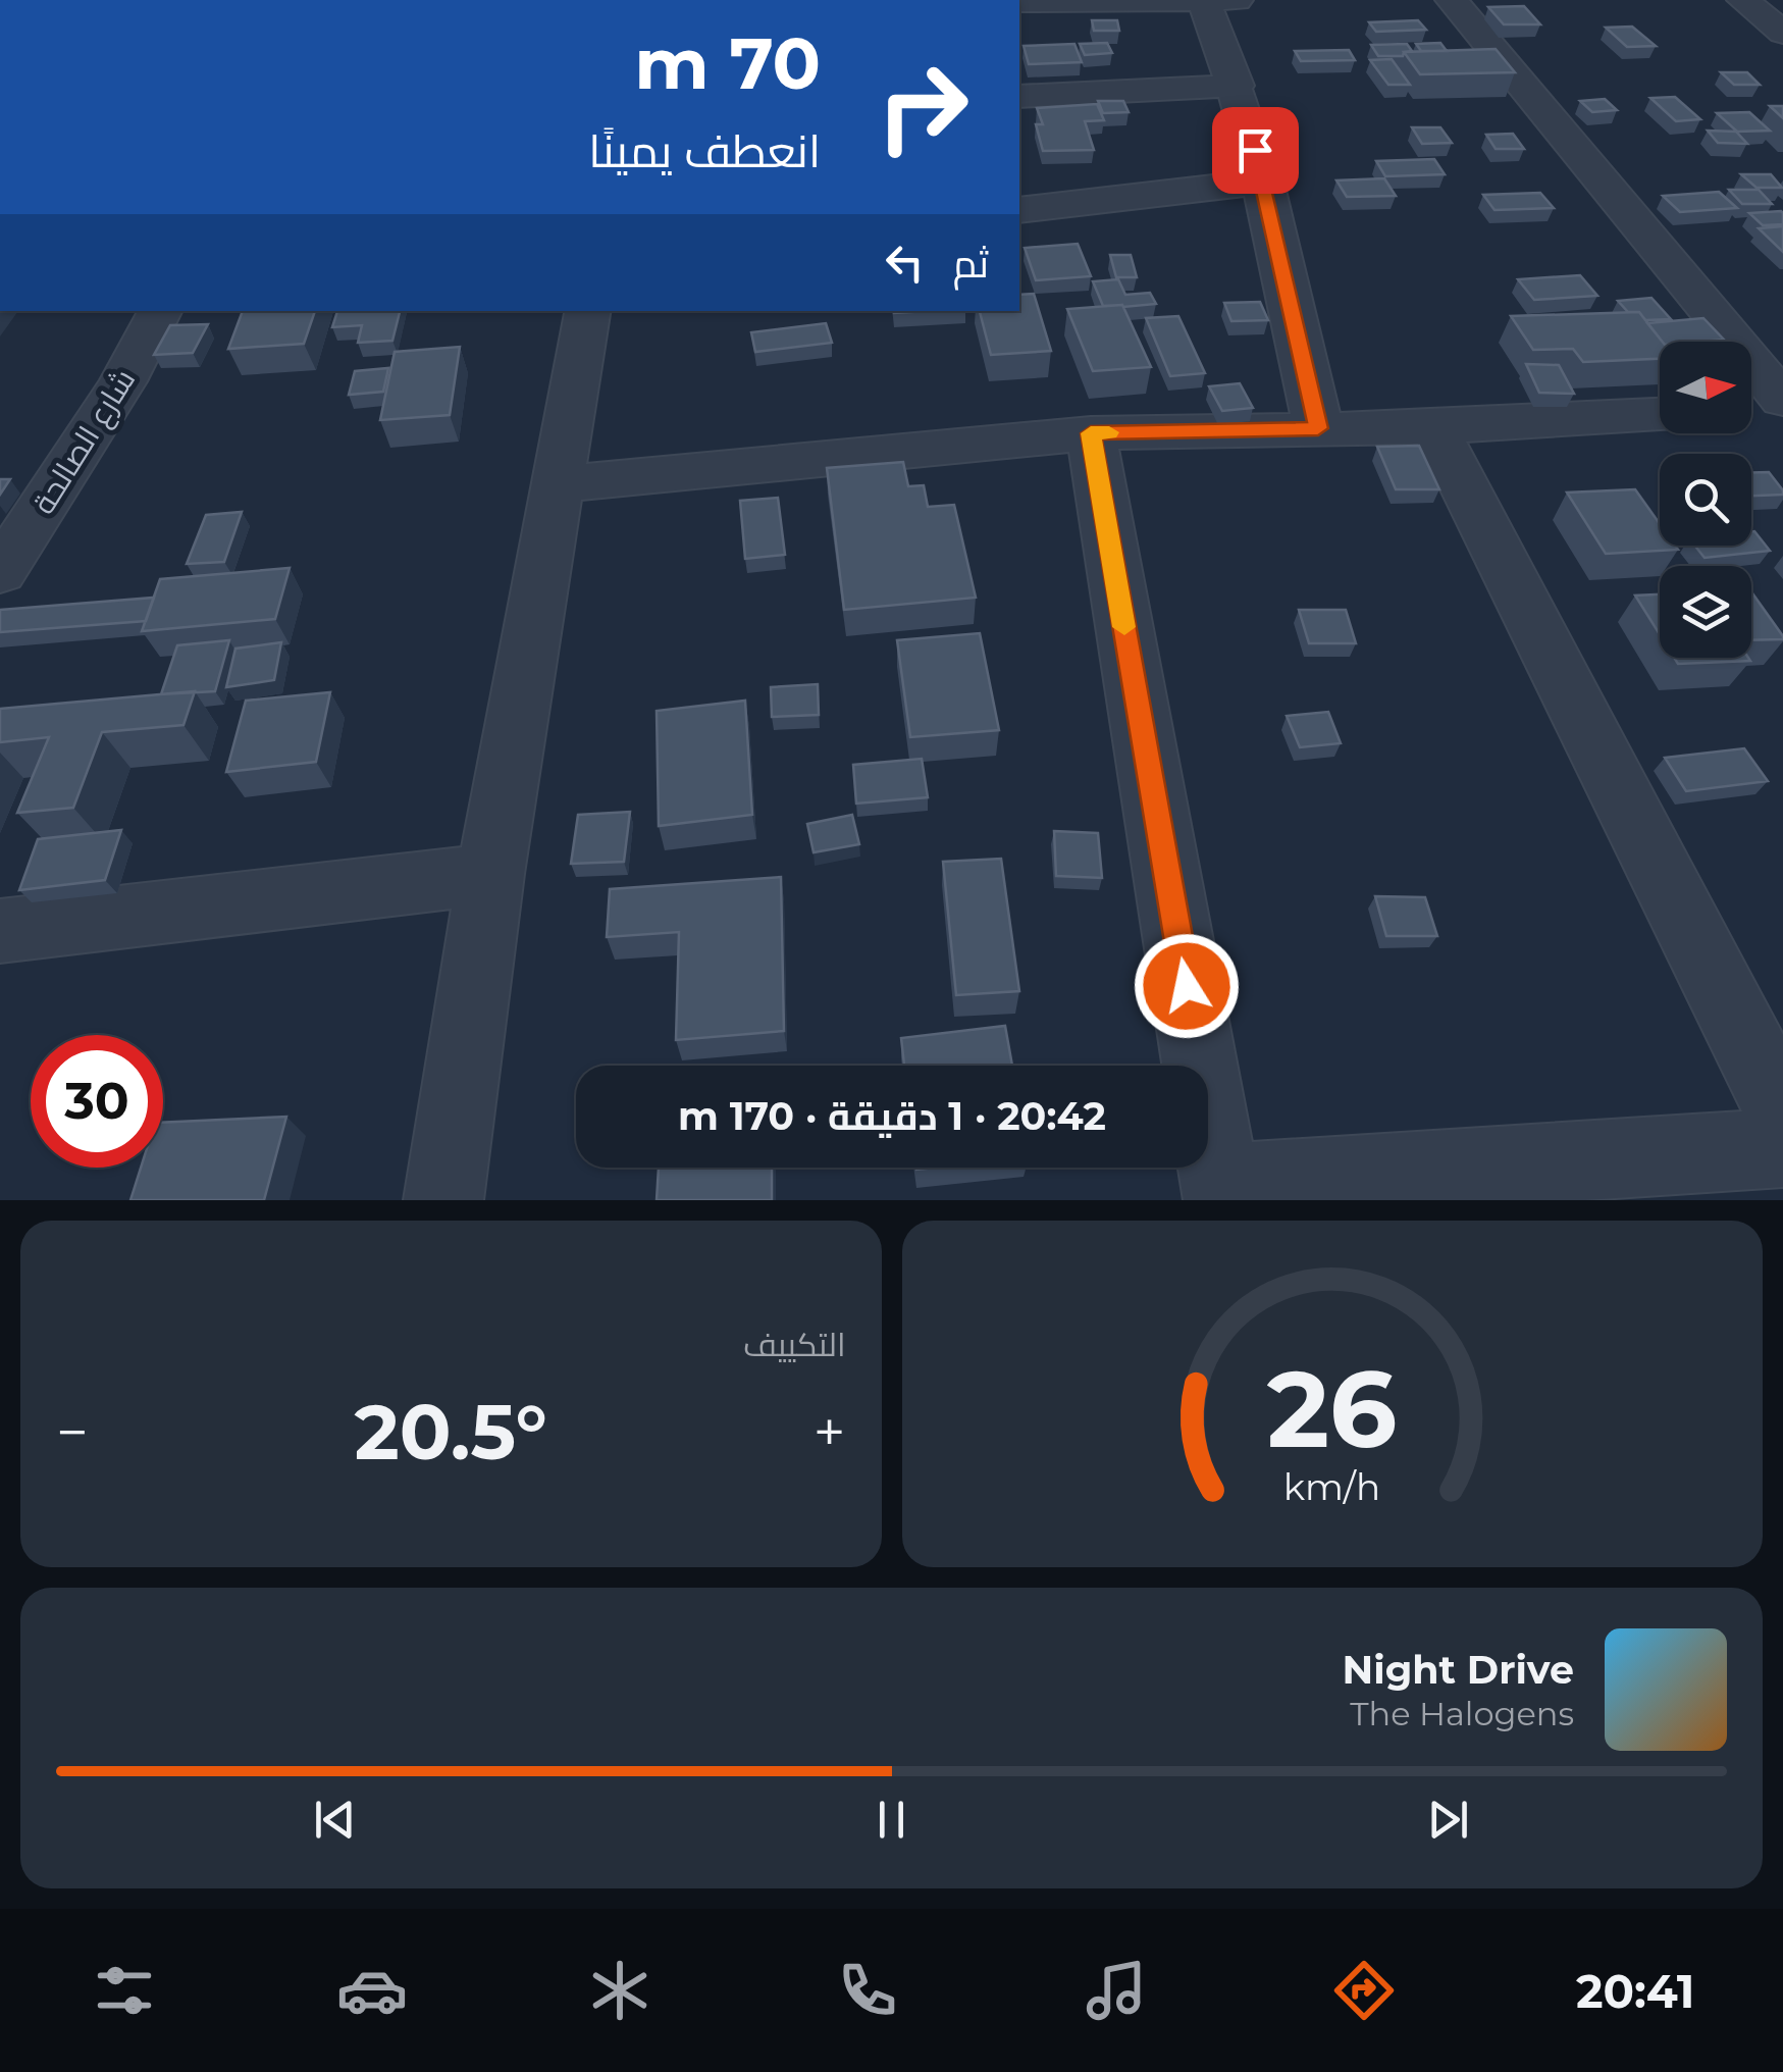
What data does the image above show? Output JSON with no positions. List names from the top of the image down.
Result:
{
  "streets": {
    "street": ["شارع الصالحة"]
  },
  "north": "right",
  "page": {
    "turn": ["70 m", "انعطف يمينًا"],
    "then": "ثم",
    "limit": "30",
    "trip": "20:42 · 1 دقيقة · 170 m",
    "tile": "التكييف",
    "heat": ["−", "20.5°", "+"],
    "song": ["Night Drive", "The Halogens"],
    "tabs": "20:41",
    "gauge": ["26", "km/h"]
  }
}
